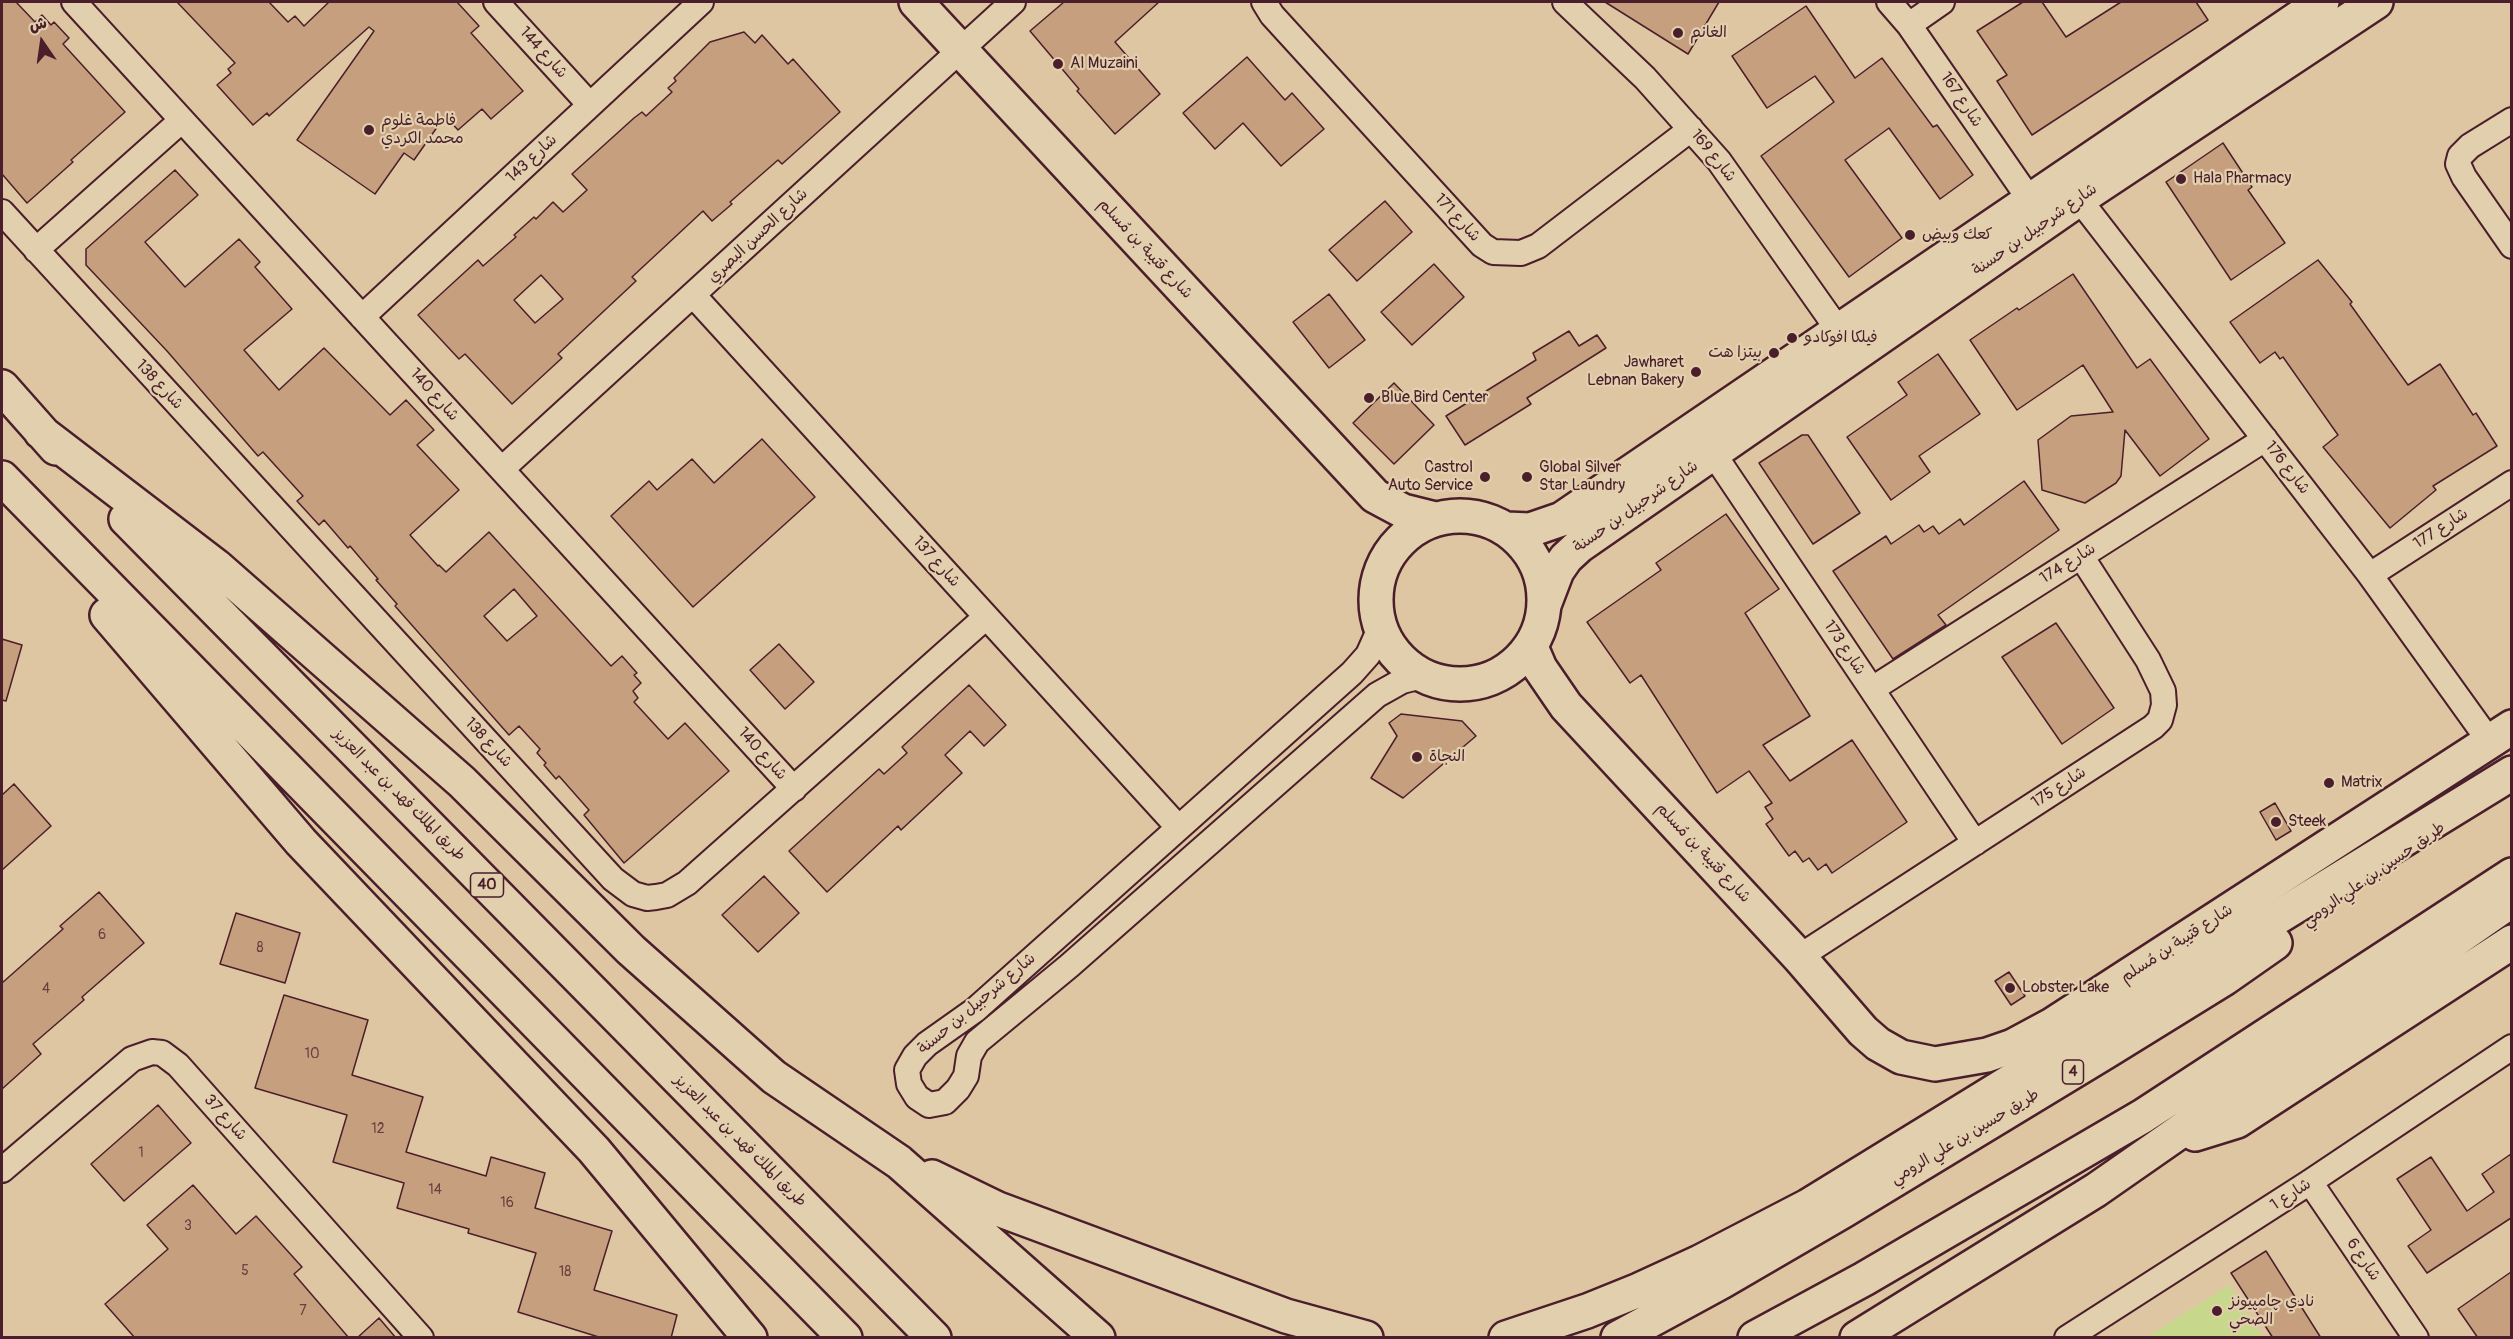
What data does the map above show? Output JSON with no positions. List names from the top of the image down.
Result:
{
  "streets": {
    "main road": [
      "شارع شرحبيل بن حسنة",
      "شارع قتيبة بن مُسلم",
      "طريق الملك فهد بن عبد العزيز",
      "طريق حسين بن علي الرومي",
      "40",
      "4"
    ],
    "street": [
      "شارع 144",
      "شارع 167",
      "شارع 169",
      "شارع 143",
      "شارع 171",
      "شارع الحسن البصري",
      "شارع 138",
      "شارع 140",
      "شارع 176",
      "شارع 177",
      "شارع 137",
      "شارع 174",
      "شارع 173",
      "شارع 175",
      "شارع 37",
      "شارع 1",
      "شارع 6"
    ]
  },
  "crossings": [
    ["شارع 144", "شارع 143"],
    ["شارع 167", "شارع شرحبيل بن حسنة"],
    ["شارع 169", "شارع 171"],
    ["شارع 169", "شارع شرحبيل بن حسنة"],
    ["شارع 143", "شارع 140"],
    ["شارع شرحبيل بن حسنة", "شارع قتيبة بن مُسلم"],
    ["شارع شرحبيل بن حسنة", "شارع 176"],
    ["شارع شرحبيل بن حسنة", "شارع 137"],
    ["شارع شرحبيل بن حسنة", "شارع 173"],
    ["شارع الحسن البصري", "شارع قتيبة بن مُسلم"],
    ["شارع الحسن البصري", "شارع 140"],
    ["شارع الحسن البصري", "شارع 137"],
    ["شارع قتيبة بن مُسلم", "شارع 176"],
    ["شارع قتيبة بن مُسلم", "شارع 175"],
    ["شارع 138", "شارع 140"],
    ["شارع 138", "شارع 137"],
    ["شارع 176", "شارع 177"],
    ["شارع 176", "شارع 174"],
    ["شارع 174", "شارع 173"],
    ["شارع 174", "شارع 175"],
    ["شارع 173", "شارع 175"],
    ["طريق الملك فهد بن عبد العزيز", "40"],
    ["شارع 1", "شارع 6"]
  ],
  "places": [
    "الغانم",
    "Al Muzaini",
    "فاطمة غلوم محمد الكردي",
    "Hala Pharmacy",
    "كعك وبيض",
    "فيلكا افوكادو",
    "بيتزا هت",
    "Jawharet Lebnan Bakery",
    "Blue Bird Center",
    "Castrol Auto Service",
    "Global Silver Star Laundry",
    "النجاة",
    "Matrix",
    "Steek",
    "Lobster Lake",
    "نادي چامپيونز الصحي"
  ],
  "house_numbers": [
    "6",
    "8",
    "4",
    "10",
    "12",
    "1",
    "14",
    "16",
    "3",
    "5",
    "18",
    "7"
  ],
  "north": "top"
}
